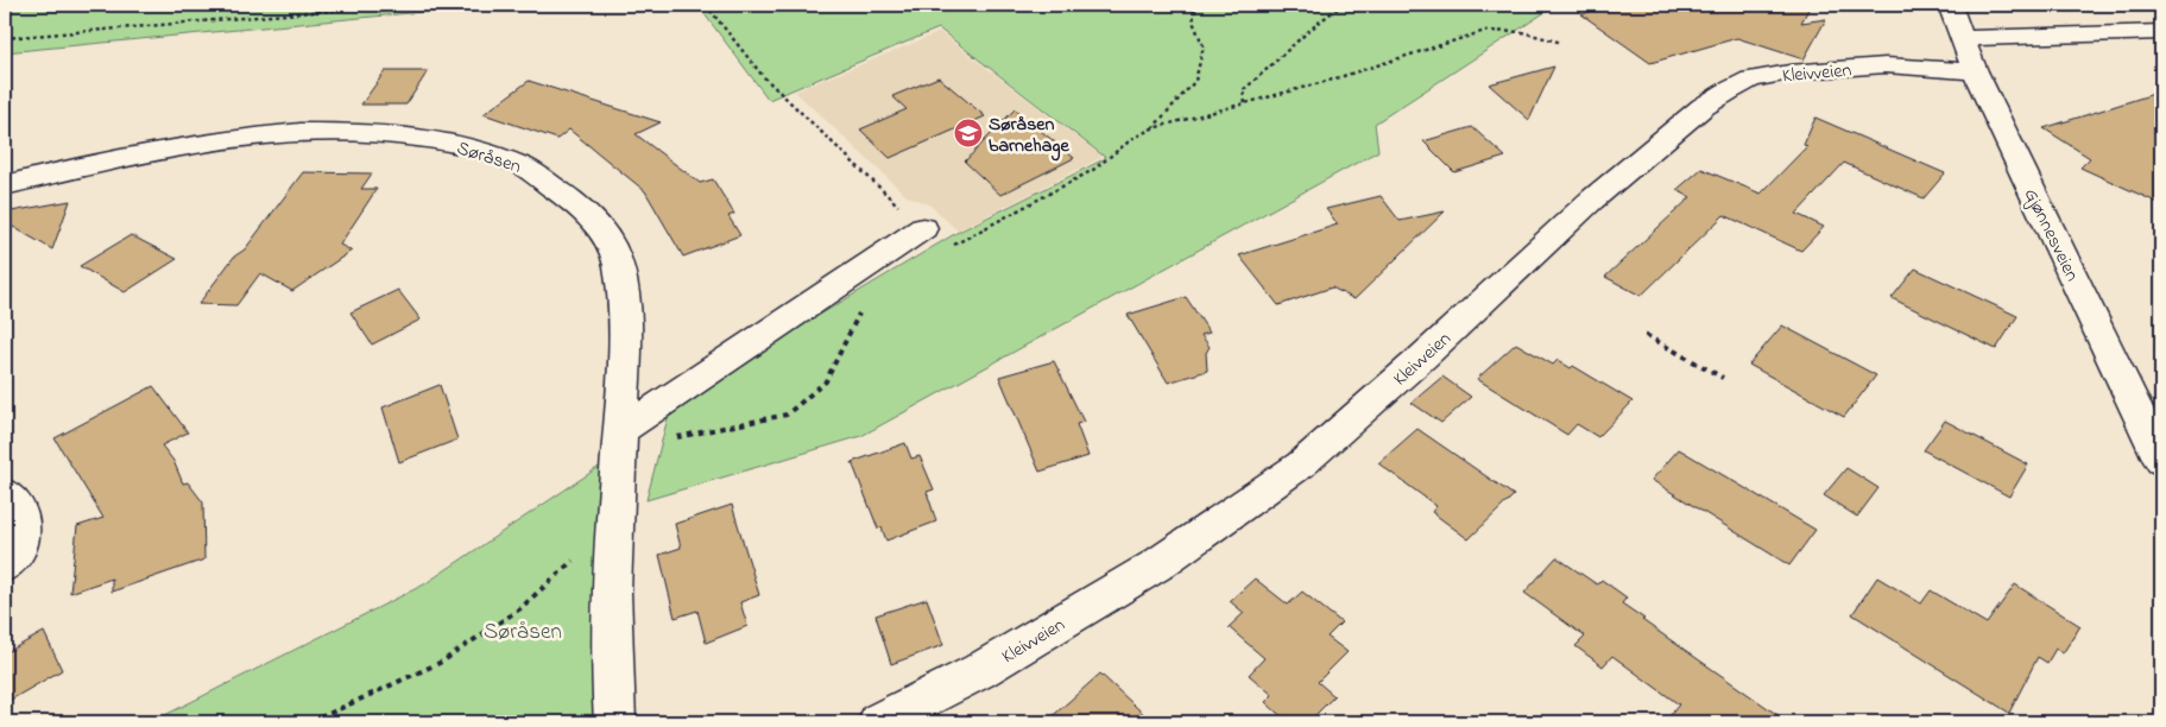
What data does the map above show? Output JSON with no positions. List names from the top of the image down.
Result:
{
  "streets": {
    "street": ["Kleivveien", "Søråsen", "Gjønnesveien"]
  },
  "crossings": [
    ["Kleivveien", "Gjønnesveien"]
  ],
  "parks": ["Søråsen"],
  "places": {
    "school or university": ["Søråsen barnehage"]
  }
}
